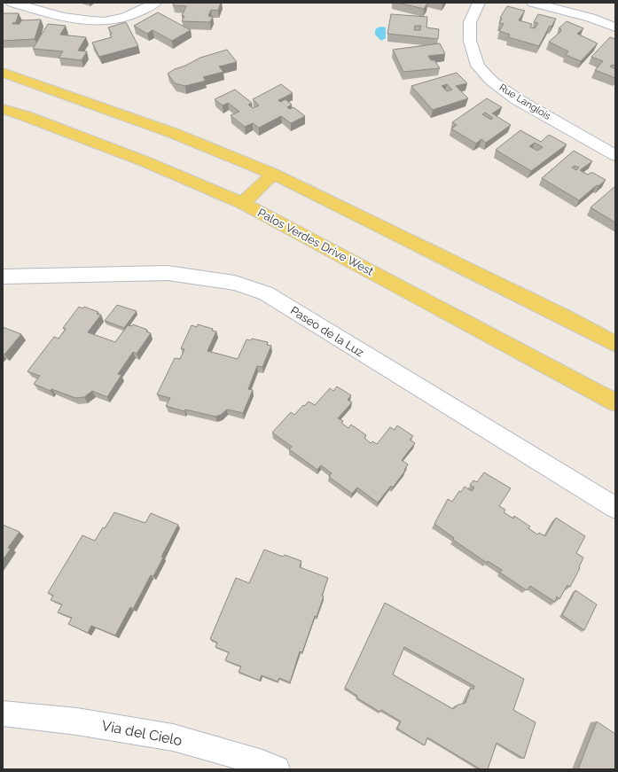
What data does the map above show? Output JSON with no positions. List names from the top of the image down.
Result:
{
  "streets": {
    "main road": ["Palos Verdes Drive West"],
    "street": ["Rue Langlois", "Paseo de la Luz", "Via del Cielo"]
  }
}
